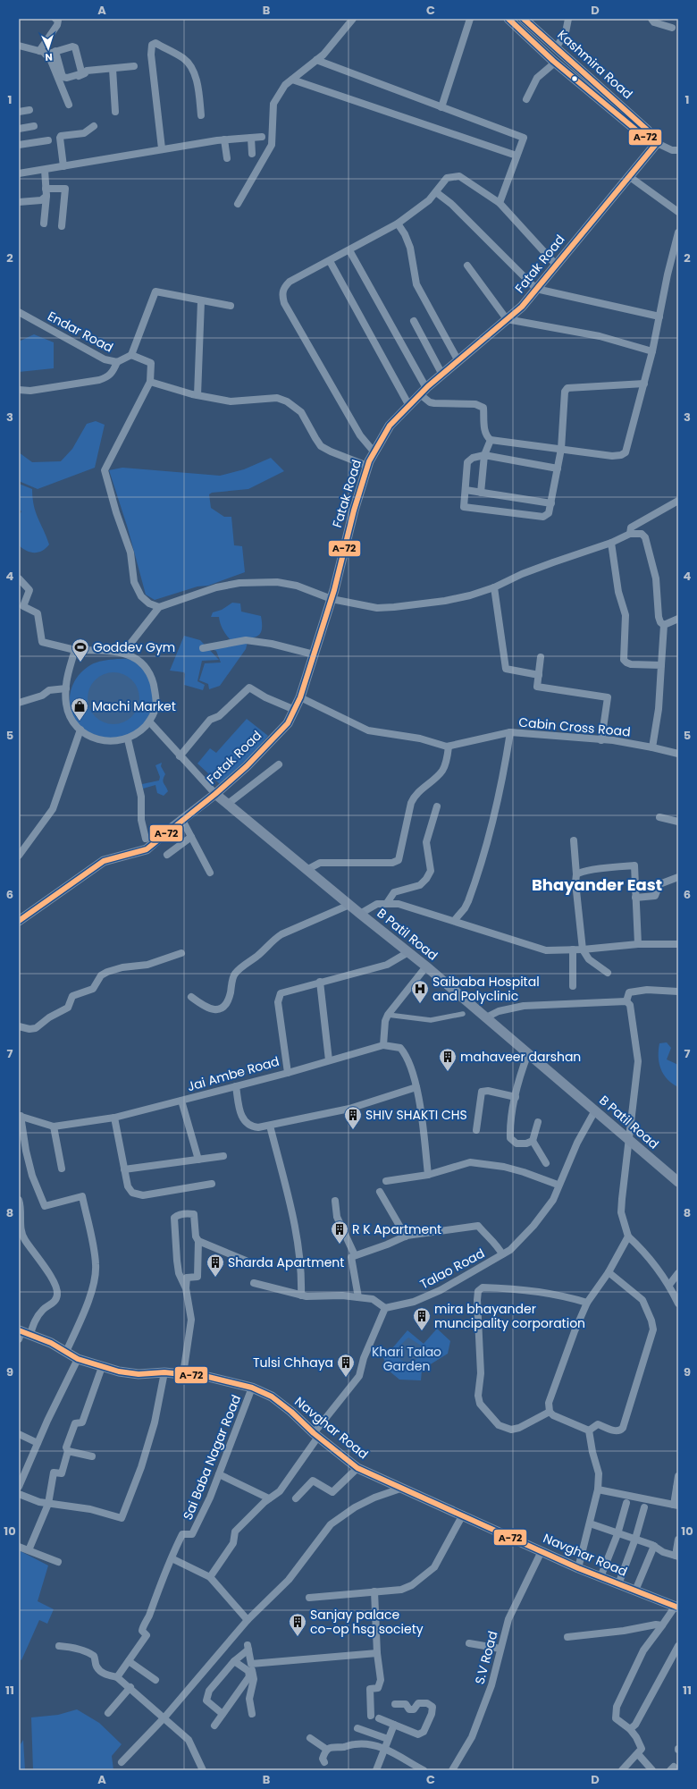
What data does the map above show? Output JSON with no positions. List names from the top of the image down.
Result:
{
  "streets": {
    "main road": [
      "Kashmira Road",
      "Fatak Road",
      "B Patil Road",
      "Navghar Road"
    ],
    "street": [
      "Endar Road",
      "Cabin Cross Road",
      "Jai Ambe Road",
      "Talao Road",
      "Sai Baba Nagar Road",
      "S.V Road"
    ]
  },
  "crossings": [
    ["Kashmira Road", "Fatak Road"],
    ["Fatak Road", "Cabin Cross Road"],
    ["Fatak Road", "B Patil Road"],
    ["B Patil Road", "Jai Ambe Road"],
    ["B Patil Road", "Talao Road"],
    ["Navghar Road", "Sai Baba Nagar Road"],
    ["Navghar Road", "S.V Road"]
  ],
  "districts": ["Bhayander East"],
  "parks": ["Khari Talao Garden"],
  "places": {
    "sports": ["Goddev Gym"],
    "shop": ["Machi Market"],
    "hospital": ["Saibaba Hospital and Polyclinic"],
    "building": [
      "mahaveer darshan",
      "SHIV SHAKTI CHS",
      "R K Apartment",
      "Sharda Apartment",
      "mira bhayander muncipality corporation",
      "Tulsi Chhaya",
      "Sanjay palace co-op hsg society"
    ]
  },
  "lines": ["transit line A-72"],
  "north": "bottom",
  "grid": {
    "columns": [
      "A",
      "B",
      "C",
      "D"
    ],
    "rows": [
      "1",
      "2",
      "3",
      "4",
      "5",
      "6",
      "7",
      "8",
      "9",
      "10",
      "11"
    ]
  }
}
